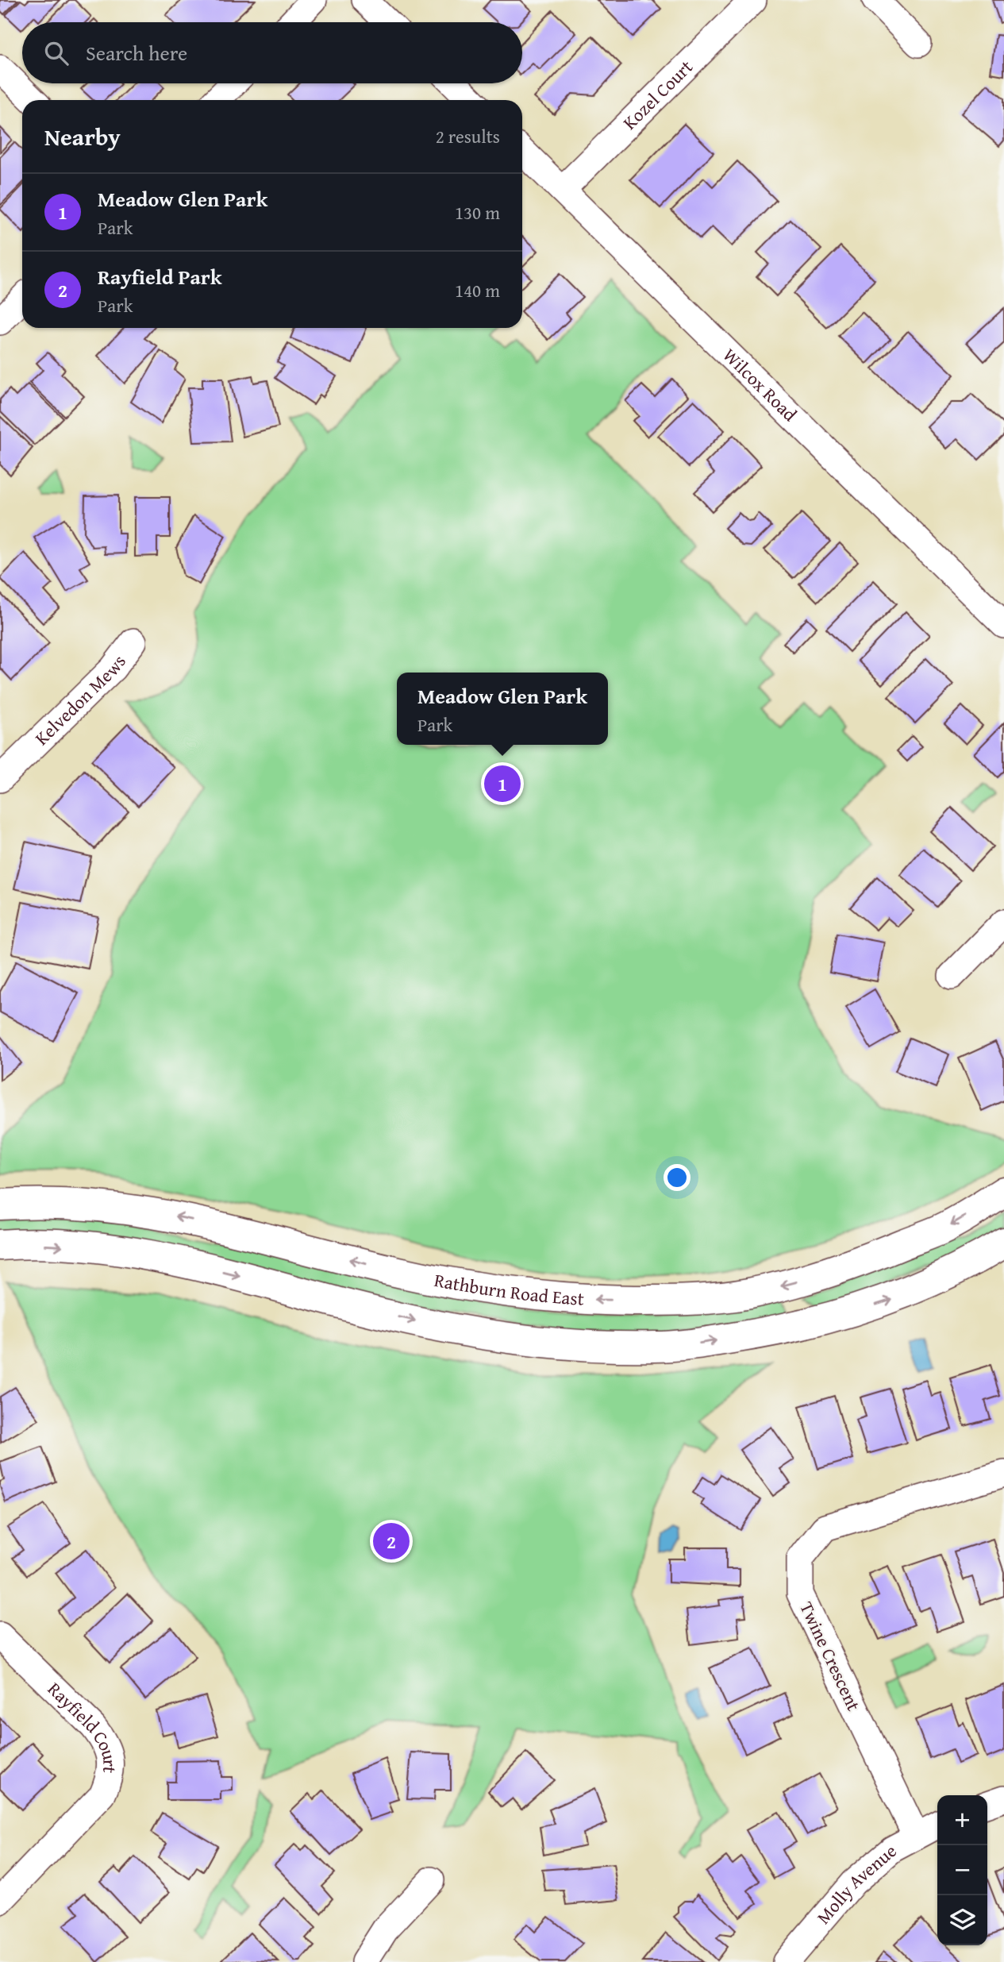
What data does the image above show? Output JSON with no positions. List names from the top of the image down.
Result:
{
  "streets": {
    "street": [
      "Kozel Court",
      "Wilcox Road",
      "Kelvedon Mews",
      "Rathburn Road East",
      "Twine Crescent",
      "Rayfield Court",
      "Molly Avenue"
    ]
  },
  "crossings": [
    ["Kozel Court", "Wilcox Road"],
    ["Twine Crescent", "Molly Avenue"]
  ],
  "page": {
    "search": "Search here",
    "heading": ["Nearby", "2 results"],
    "list": [
      {
        "mark": "1",
        "name": "Meadow Glen Park",
        "note": "Park",
        "value": "130 m"
      },
      {
        "mark": "2",
        "name": "Rayfield Park",
        "note": "Park",
        "value": "140 m"
      }
    ],
    "popup": ["Meadow Glen Park", "Park"],
    "pins": ["1", "2"],
    "map_buttons": ["+", "−"]
  }
}
